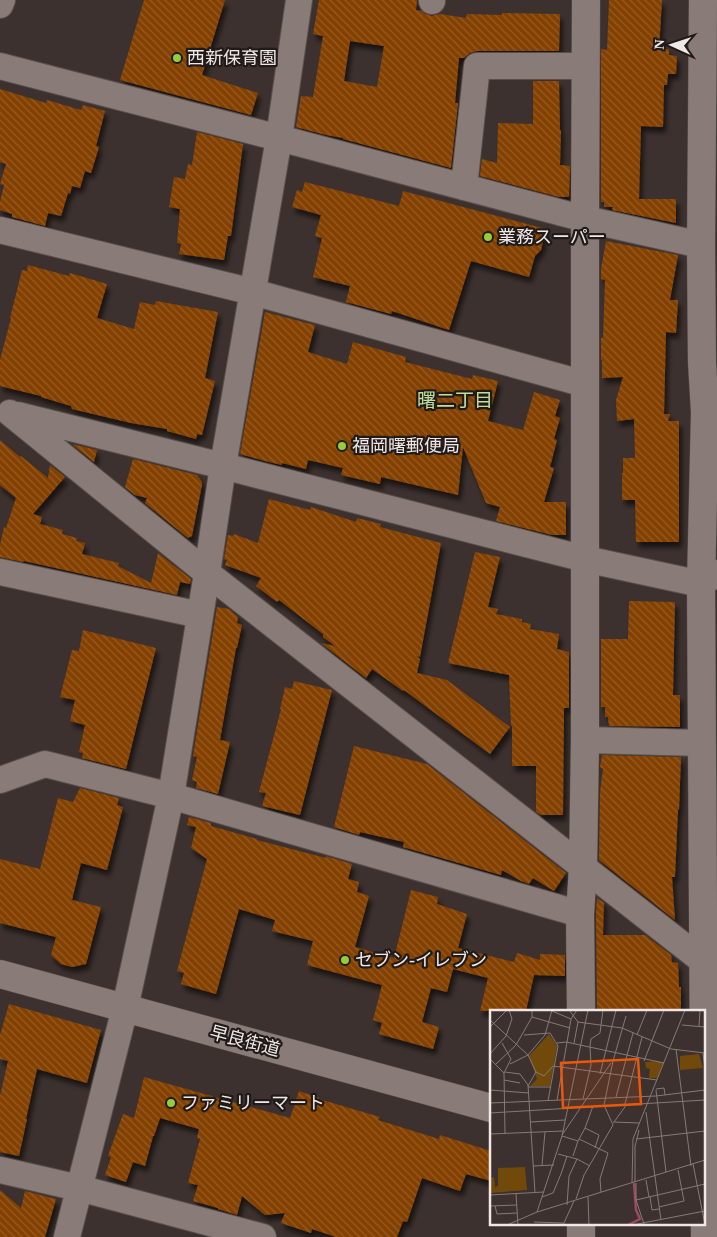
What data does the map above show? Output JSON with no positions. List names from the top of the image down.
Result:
{
  "streets": {
    "street": ["早良街道"]
  },
  "districts": ["曙二丁目"],
  "places": [
    "西新保育園",
    "業務スーパー",
    "福岡曙郵便局",
    "セブン-イレブン",
    "ファミリーマート"
  ],
  "north": "left"
}
